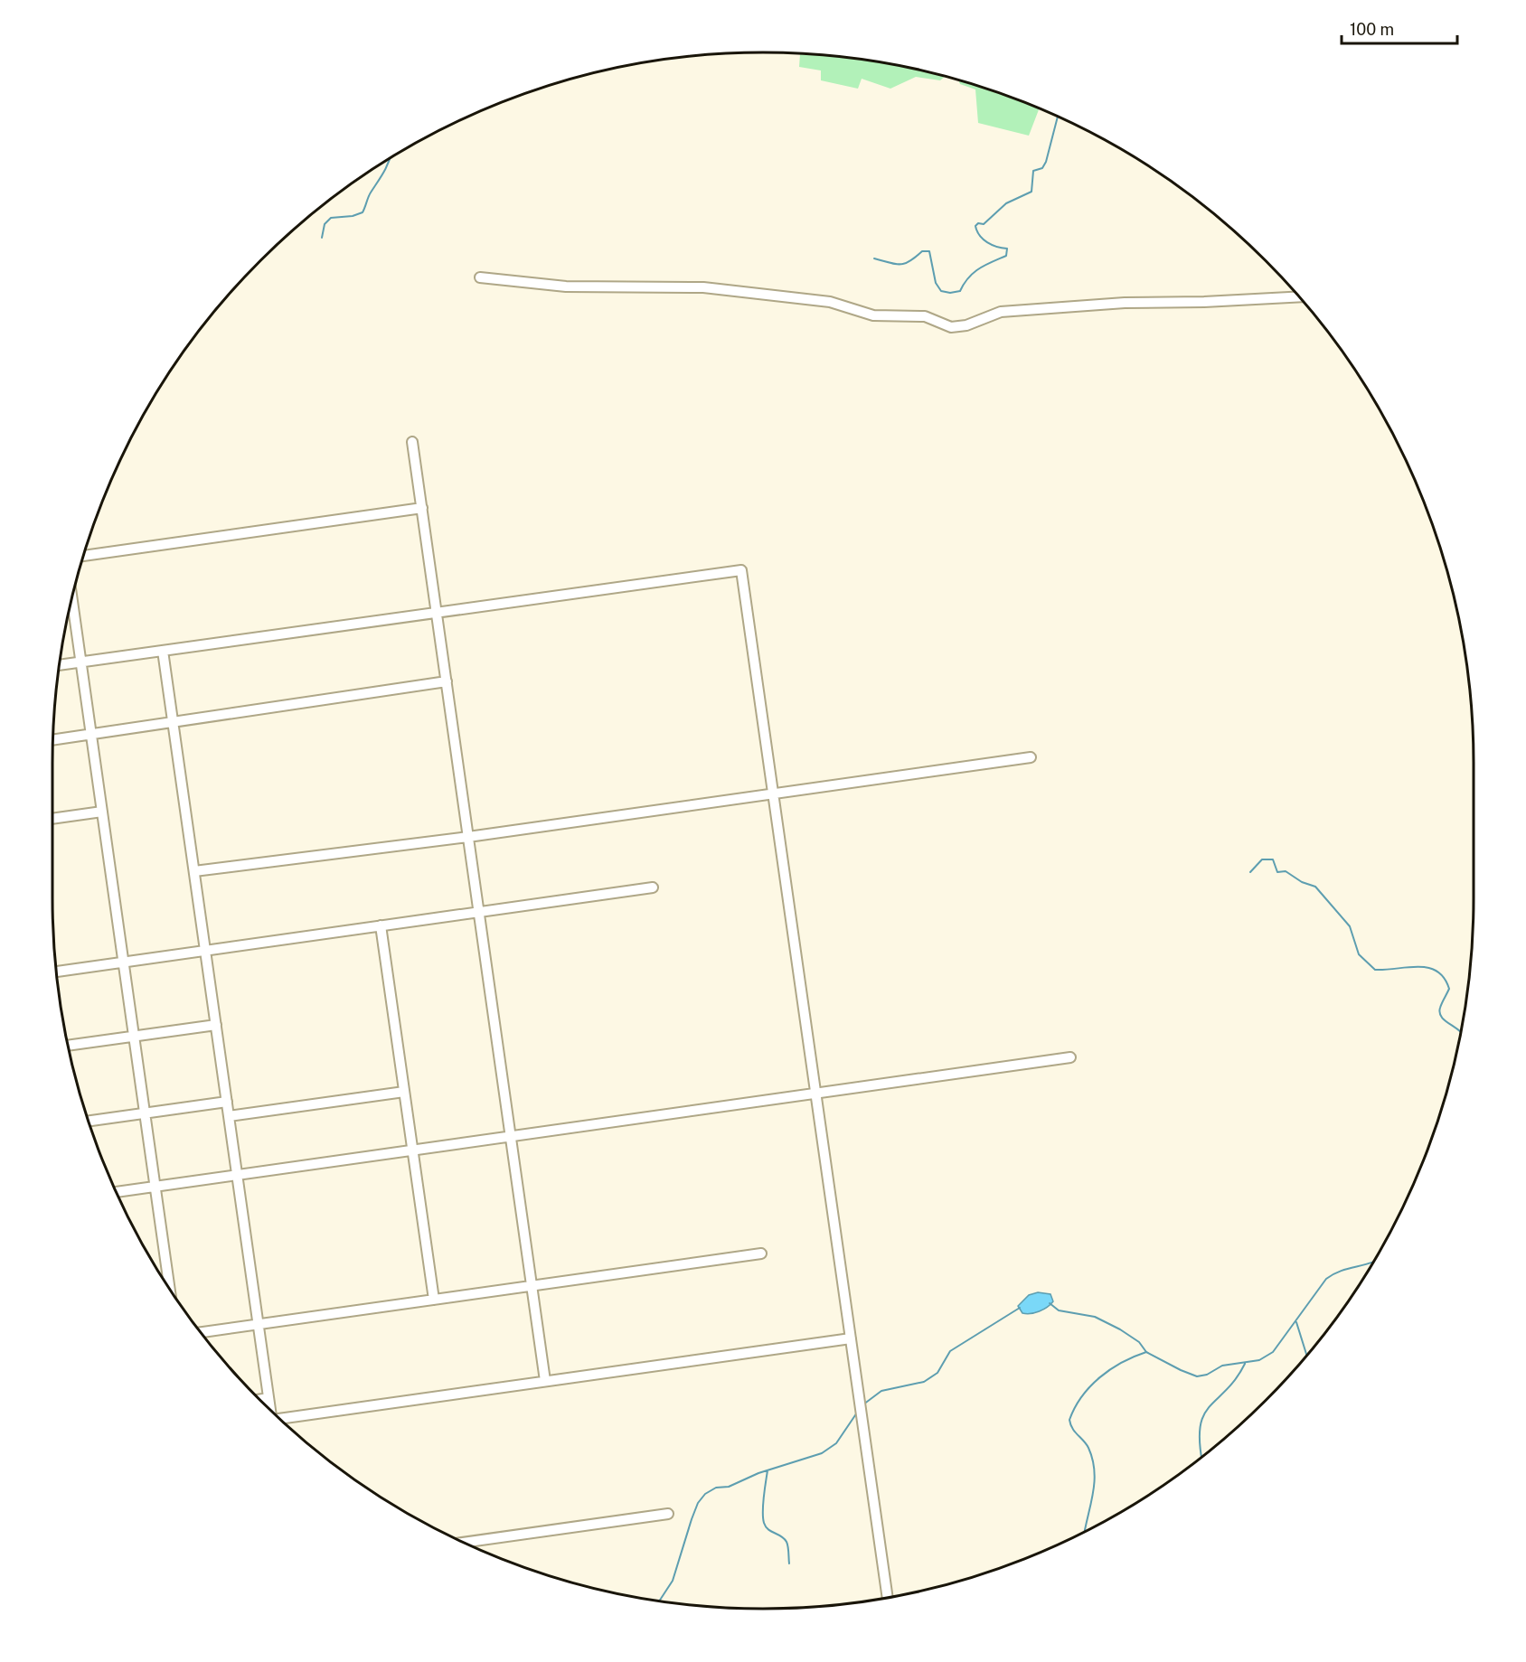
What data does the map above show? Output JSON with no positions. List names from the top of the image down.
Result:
{
  "scale_bar": "100 m"
}
